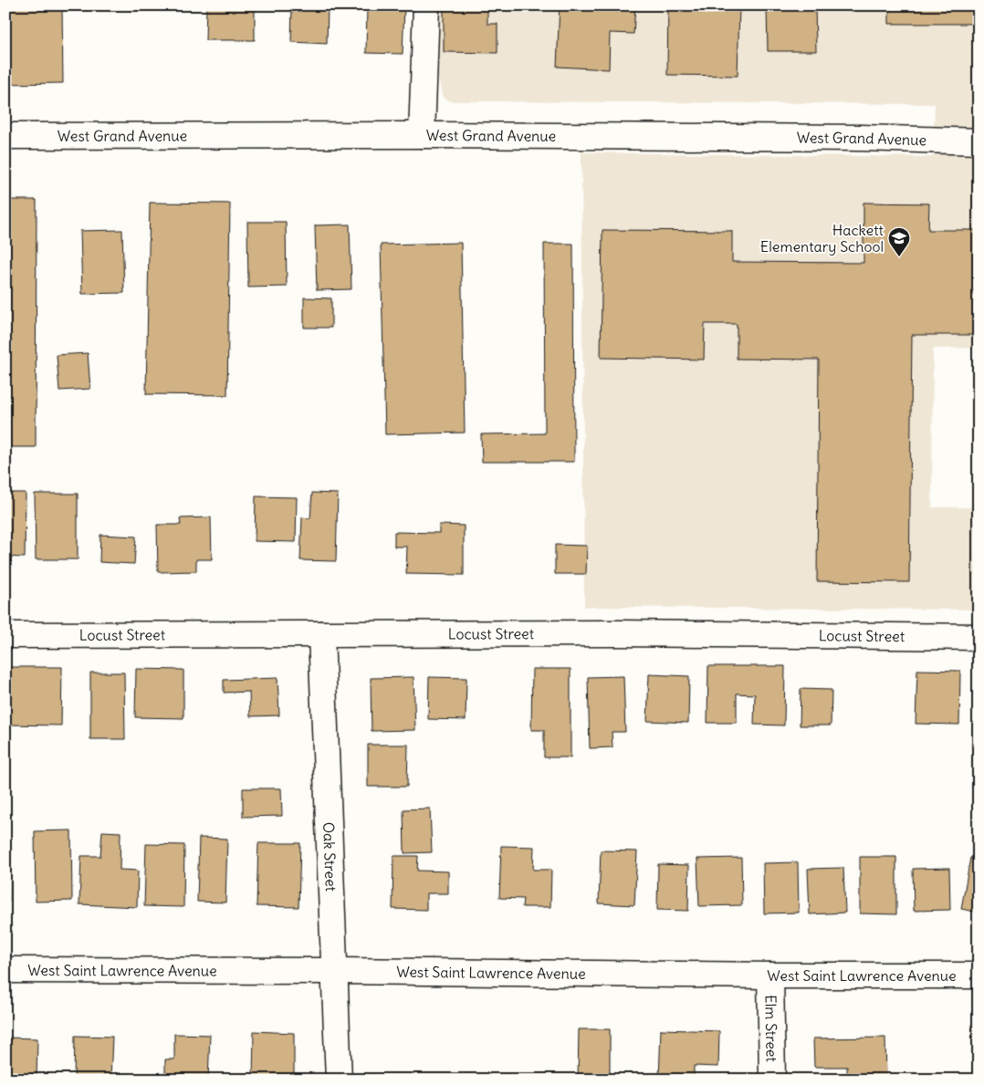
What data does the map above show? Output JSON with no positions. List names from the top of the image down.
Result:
{
  "streets": {
    "street": [
      "West Grand Avenue",
      "Locust Street",
      "Oak Street",
      "West Saint Lawrence Avenue",
      "Elm Street"
    ]
  },
  "crossings": [
    ["Locust Street", "Oak Street"],
    ["Oak Street", "West Saint Lawrence Avenue"],
    ["West Saint Lawrence Avenue", "Elm Street"]
  ],
  "places": {
    "school or university": ["Hackett Elementary School"]
  }
}
